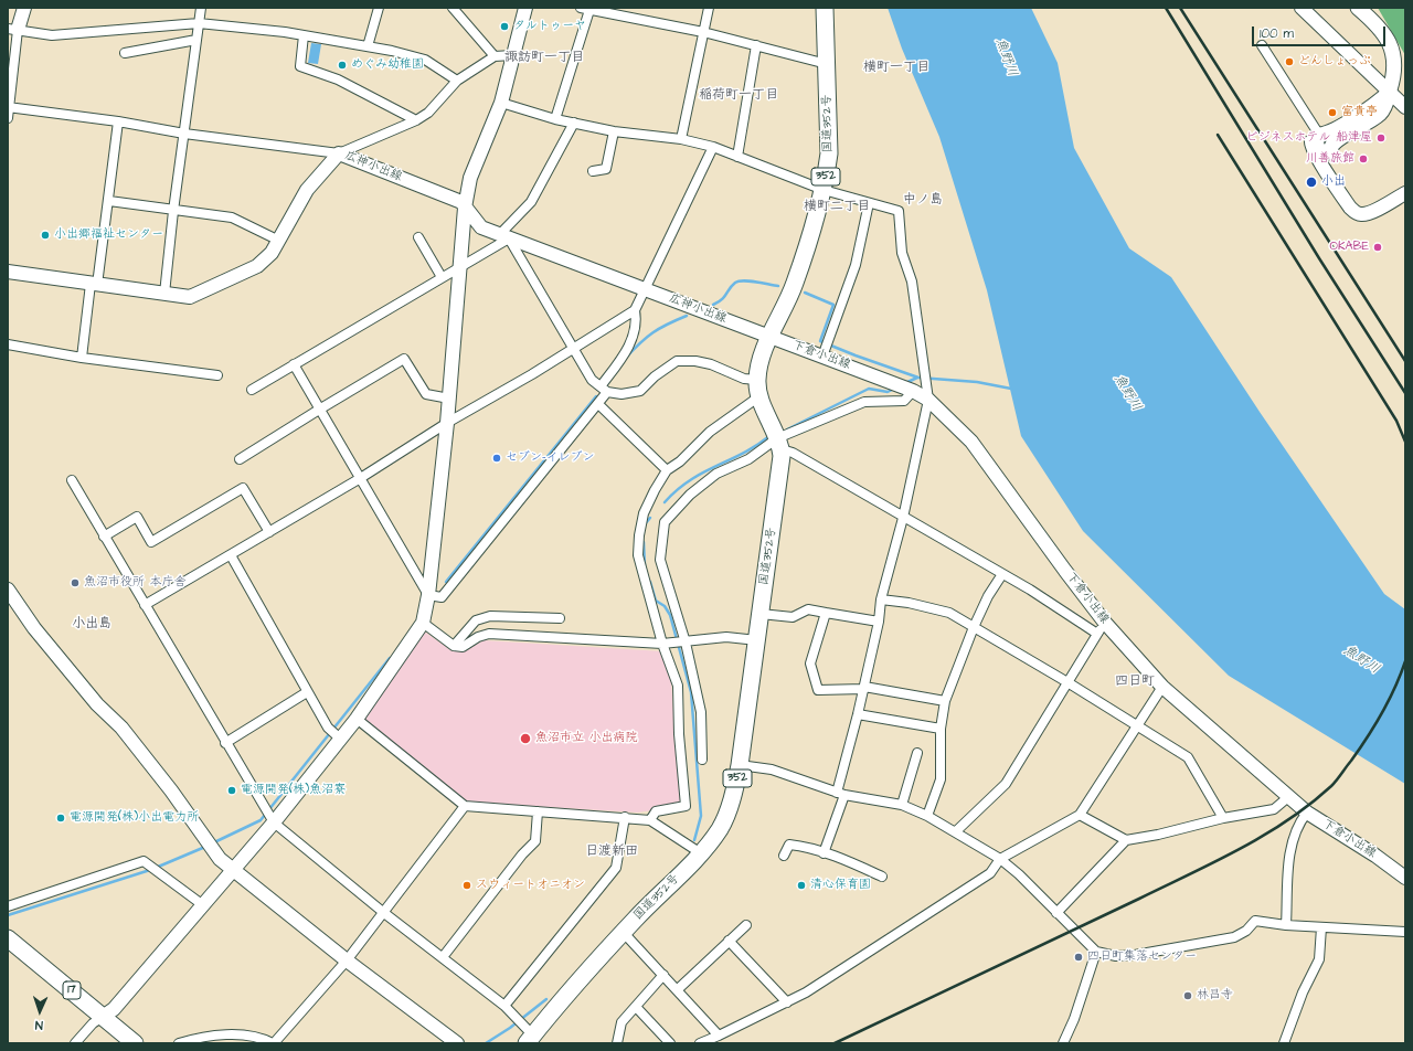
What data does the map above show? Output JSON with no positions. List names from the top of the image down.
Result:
{
  "streets": {
    "highway": ["国道352号", "352", "17"],
    "street": ["広神小出線", "下倉小出線"]
  },
  "crossings": [
    ["国道352号", "広神小出線"],
    ["国道352号", "下倉小出線"],
    ["広神小出線", "下倉小出線"]
  ],
  "districts": [
    "諏訪町一丁目",
    "横町一丁目",
    "稲荷町一丁目",
    "中ノ島",
    "横町二丁目",
    "小出島",
    "四日町",
    "日渡新田"
  ],
  "water": ["魚野川"],
  "places": [
    "タルトゥーヤ",
    "どんしょっぷ",
    "めぐみ幼稚園",
    "富貴亭",
    "ビジネスホテル 船津屋",
    "川善旅館",
    "小出",
    "小出郷福祉センター",
    "OKABE",
    "セブン-イレブン",
    "魚沼市役所 本庁舎",
    "魚沼市立 小出病院",
    "電源開発(株)魚沼寮",
    "電源開発(株)小出電力所",
    "スウィートオニオン",
    "清心保育園",
    "四日町集落センター",
    "林昌寺"
  ],
  "scale_bar": "100 m",
  "north": "bottom"
}
